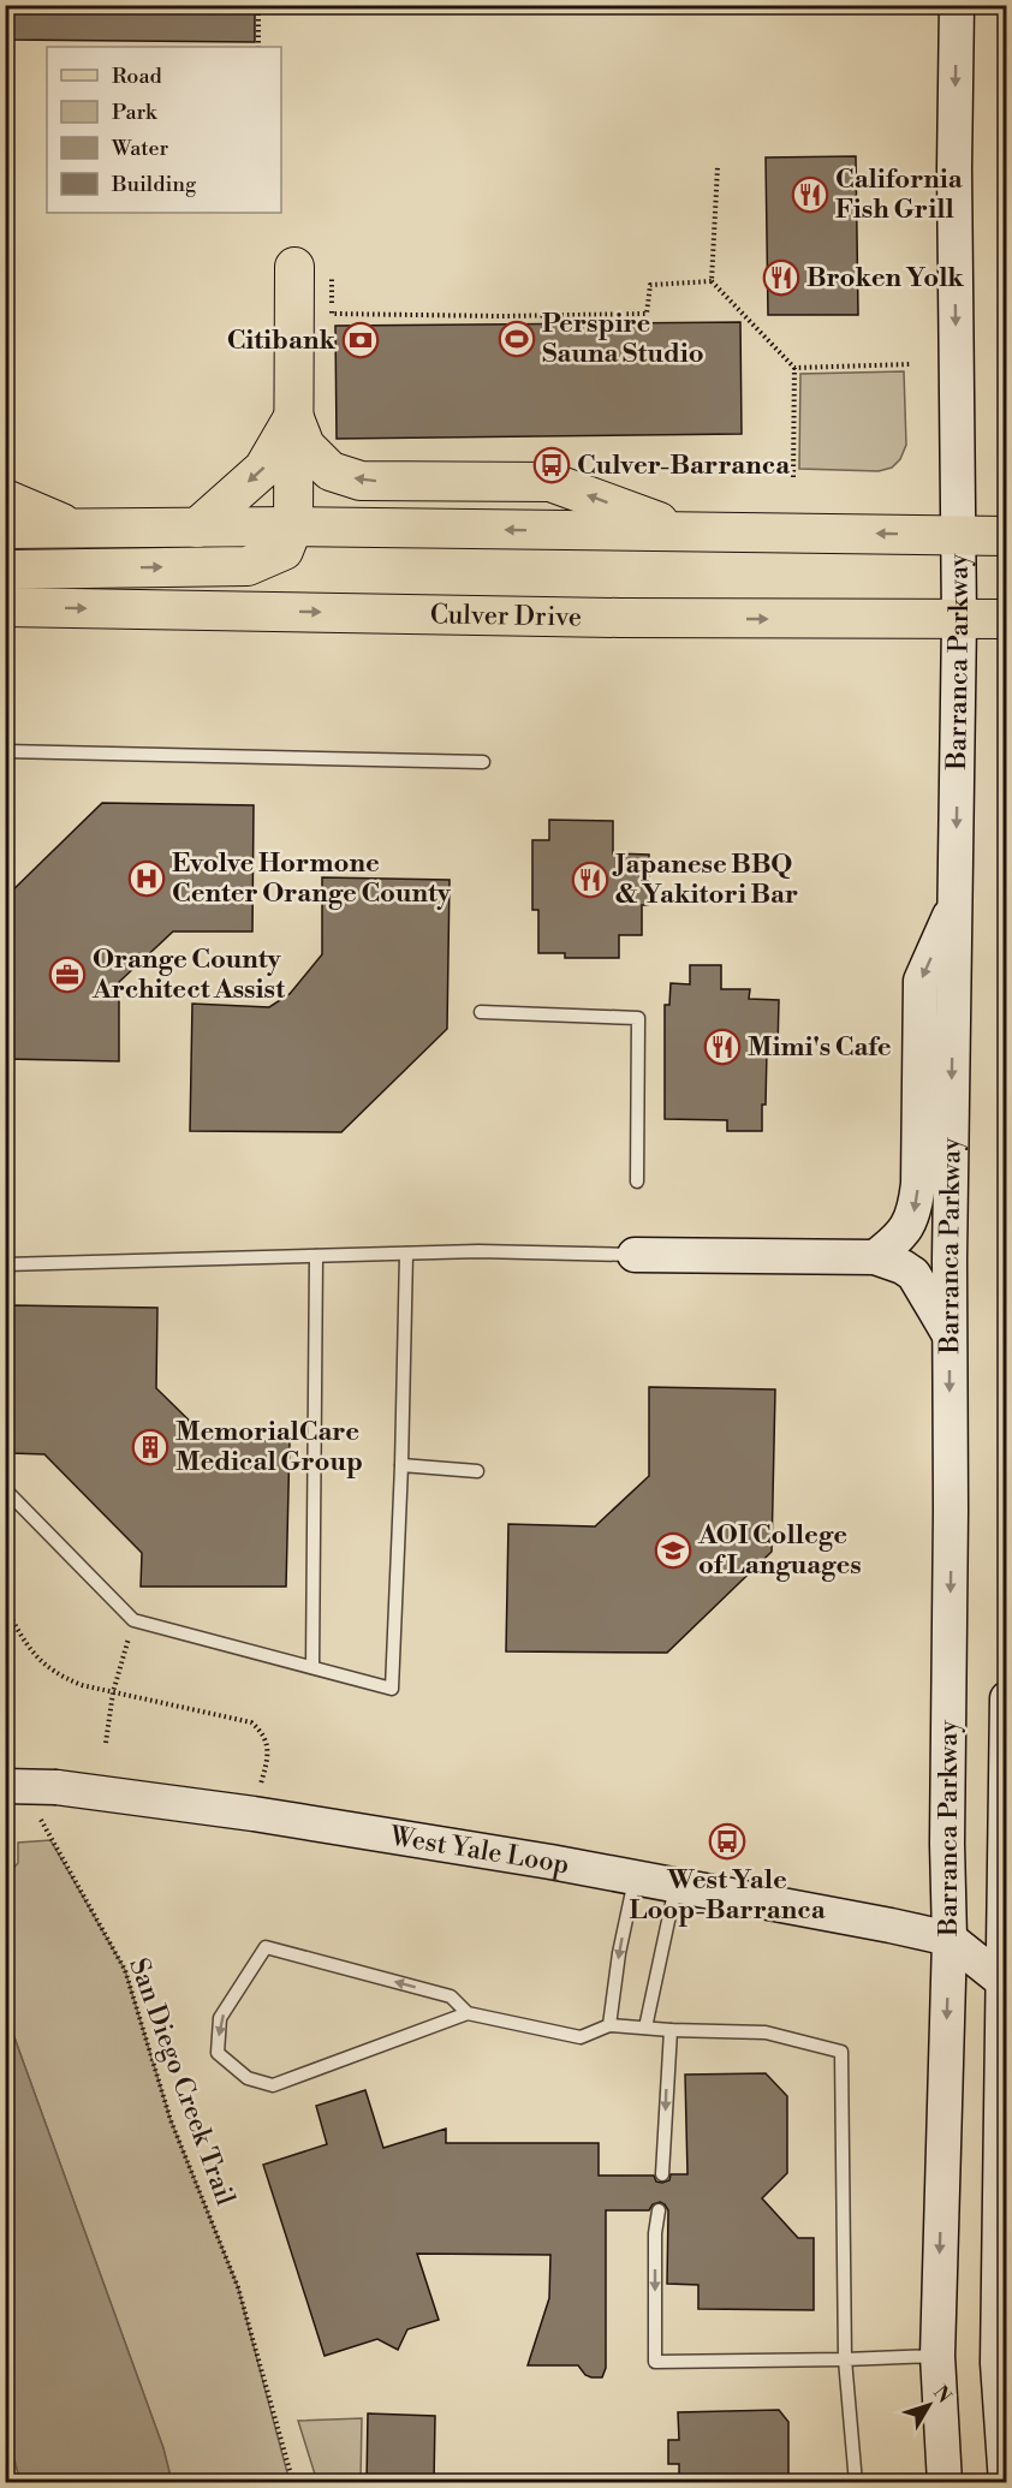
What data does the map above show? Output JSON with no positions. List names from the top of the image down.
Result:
{
  "streets": {
    "main road": ["Culver Drive", "Barranca Parkway", "West Yale Loop"],
    "path": ["San Diego Creek Trail"]
  },
  "crossings": [
    ["Culver Drive", "Barranca Parkway"],
    ["Barranca Parkway", "West Yale Loop"]
  ],
  "places": {
    "restaurant": [
      "California Fish Grill",
      "Broken Yolk",
      "Japanese BBQ & Yakitori Bar",
      "Mimi's Cafe"
    ],
    "sports": ["Perspire Sauna Studio"],
    "bank": ["Citibank"],
    "bus stop": ["Culver-Barranca", "West Yale Loop-Barranca"],
    "hospital": ["Evolve Hormone Center Orange County"],
    "office": ["Orange County Architect Assist"],
    "building": ["MemorialCare Medical Group"],
    "school or university": ["AOI College of Languages"]
  },
  "legend": [
    "Road",
    "Park",
    "Water",
    "Building"
  ],
  "north": "top right"
}
